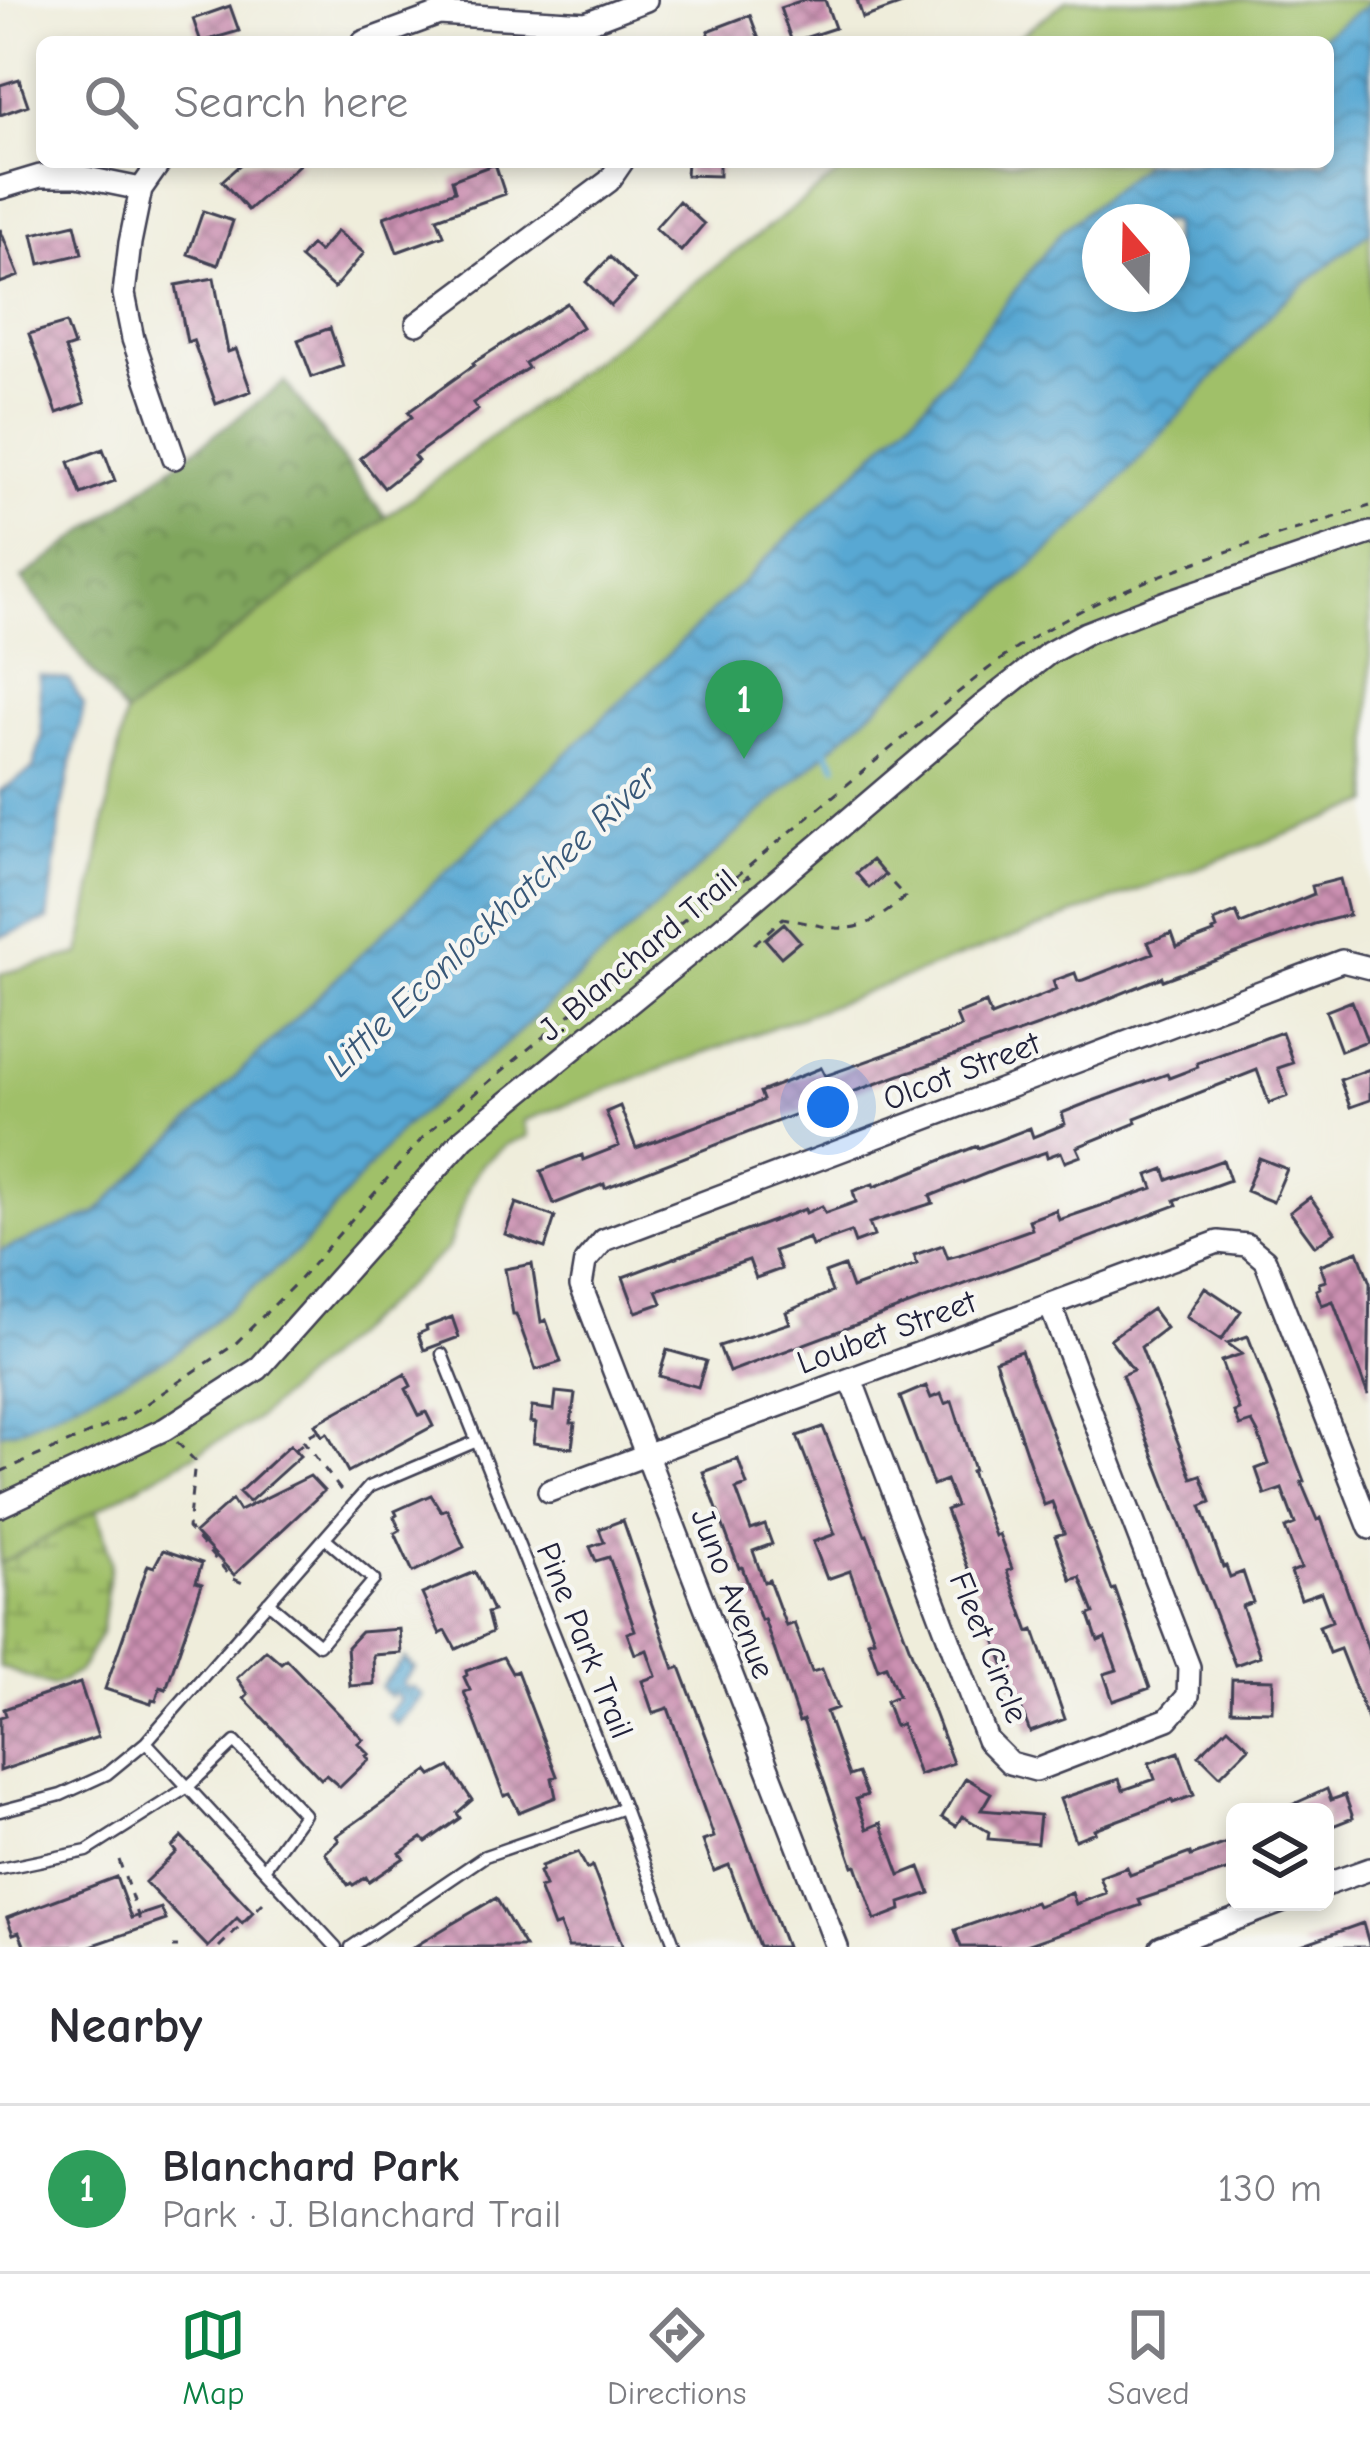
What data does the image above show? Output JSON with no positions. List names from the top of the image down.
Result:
{
  "streets": {
    "street": [
      "J. Blanchard Trail",
      "Olcot Street",
      "Loubet Street",
      "Juno Avenue",
      "Fleet Circle"
    ],
    "lane": ["Pine Park Trail"]
  },
  "crossings": [
    ["Olcot Street", "Juno Avenue"],
    ["Loubet Street", "Juno Avenue"],
    ["Loubet Street", "Fleet Circle"]
  ],
  "water": ["Little Econlockhatchee River"],
  "north": "top",
  "page": {
    "search": "Search here",
    "pins": "1",
    "heading": "Nearby",
    "list": [
      {
        "mark": "1",
        "name": "Blanchard Park",
        "note": "Park · J. Blanchard Trail",
        "value": "130 m"
      }
    ],
    "nav": ["Map", "Directions", "Saved"]
  }
}
